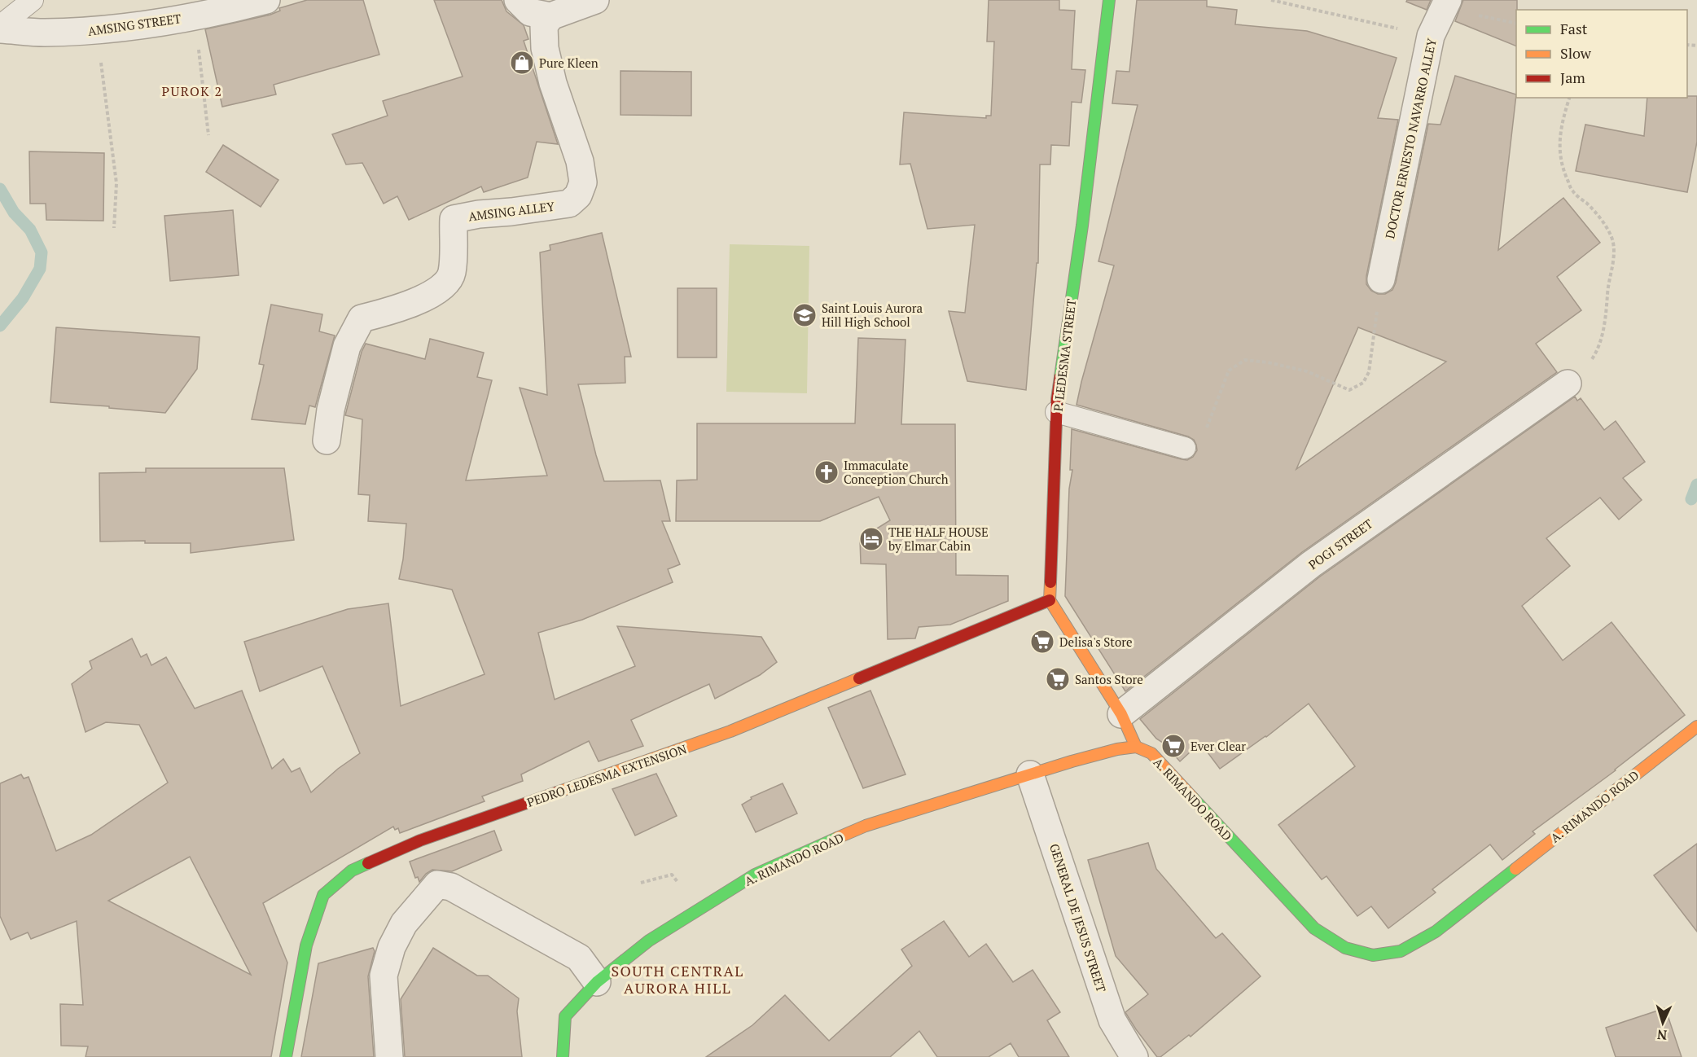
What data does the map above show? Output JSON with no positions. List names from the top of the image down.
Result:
{
  "streets": {
    "street": [
      "AMSING STREET",
      "DOCTOR ERNESTO NAVARRO ALLEY",
      "AMSING ALLEY",
      "P. LEDESMA STREET",
      "POGI STREET",
      "PEDRO LEDESMA EXTENSION",
      "A. RIMANDO ROAD",
      "GENERAL DE JESUS STREET"
    ]
  },
  "crossings": [
    ["P. LEDESMA STREET", "PEDRO LEDESMA EXTENSION"],
    ["A. RIMANDO ROAD", "GENERAL DE JESUS STREET"]
  ],
  "districts": ["PUROK 2", "SOUTH CENTRAL AURORA HILL"],
  "places": {
    "shop": ["Pure Kleen"],
    "school or university": ["Saint Louis Aurora Hill High School"],
    "church": ["Immaculate Conception Church"],
    "hotel": ["THE HALF HOUSE by Elmar Cabin"],
    "supermarket": ["Delisa's Store", "Santos Store", "Ever Clear"]
  },
  "legend": ["Fast", "Slow", "Jam"],
  "north": "bottom"
}
